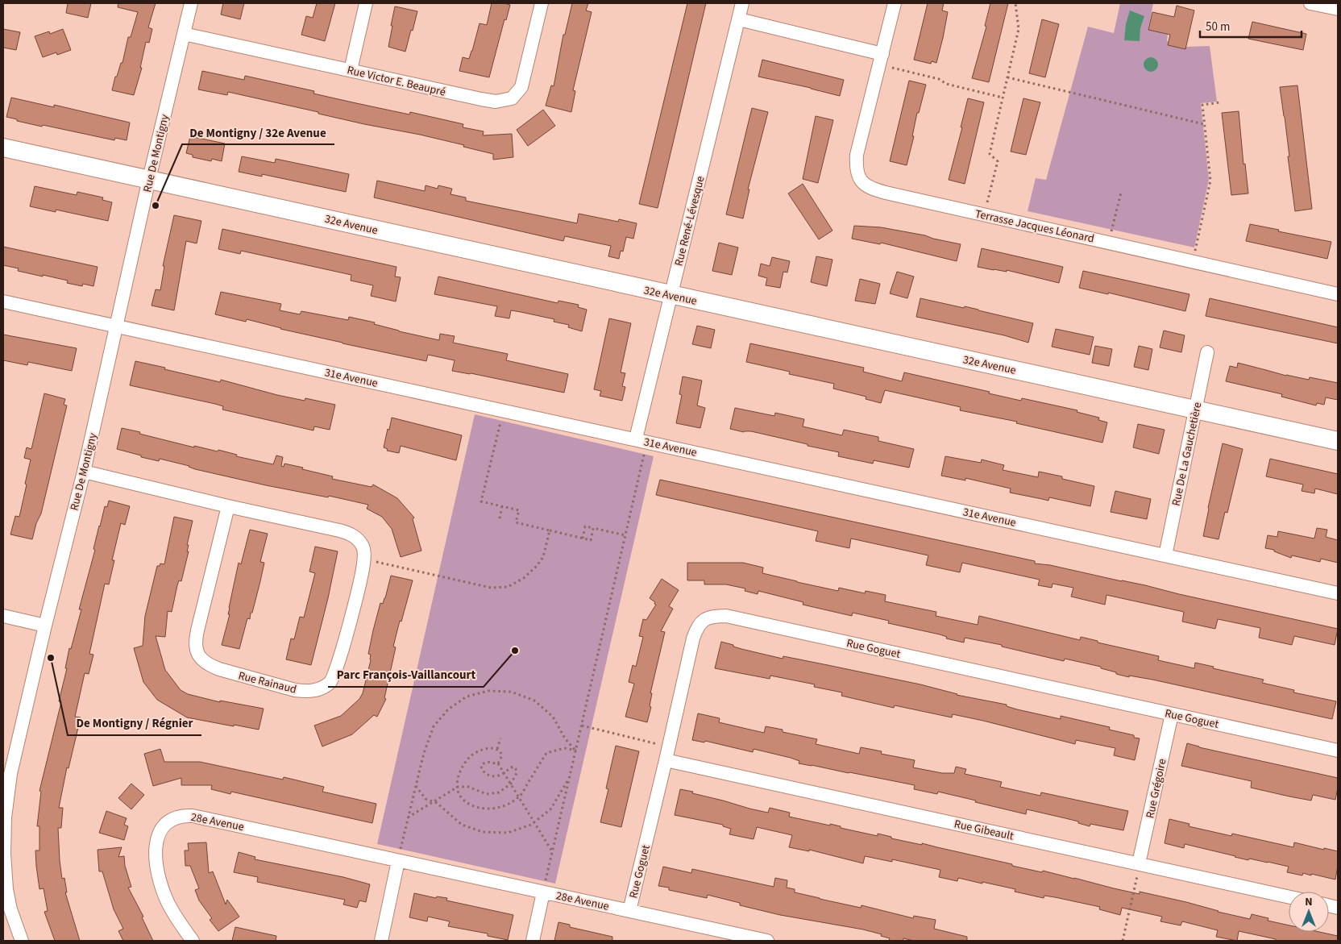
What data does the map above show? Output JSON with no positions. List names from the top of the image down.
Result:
{
  "streets": {
    "street": [
      "Rue Victor E. Beaupré",
      "Rue De Montigny",
      "Rue René-Lévesque",
      "32e Avenue",
      "Terrasse Jacques Léonard",
      "31e Avenue",
      "Rue De La Gauchetière",
      "Rue Goguet",
      "Rue Rainaud",
      "Rue Grégoire",
      "28e Avenue",
      "Rue Gibeault"
    ]
  },
  "crossings": [
    ["Rue Victor E. Beaupré", "Rue De Montigny"],
    ["Rue De Montigny", "32e Avenue"],
    ["Rue De Montigny", "31e Avenue"],
    ["Rue René-Lévesque", "32e Avenue"],
    ["Rue René-Lévesque", "31e Avenue"],
    ["32e Avenue", "Rue De La Gauchetière"],
    ["31e Avenue", "Rue De La Gauchetière"],
    ["Rue Goguet", "Rue Grégoire"],
    ["Rue Goguet", "28e Avenue"],
    ["Rue Goguet", "Rue Gibeault"],
    ["Rue Grégoire", "Rue Gibeault"]
  ],
  "places": ["De Montigny / 32e Avenue", "Parc François-Vaillancourt", "De Montigny / Régnier"],
  "scale_bar": "50 m",
  "north": "top"
}
